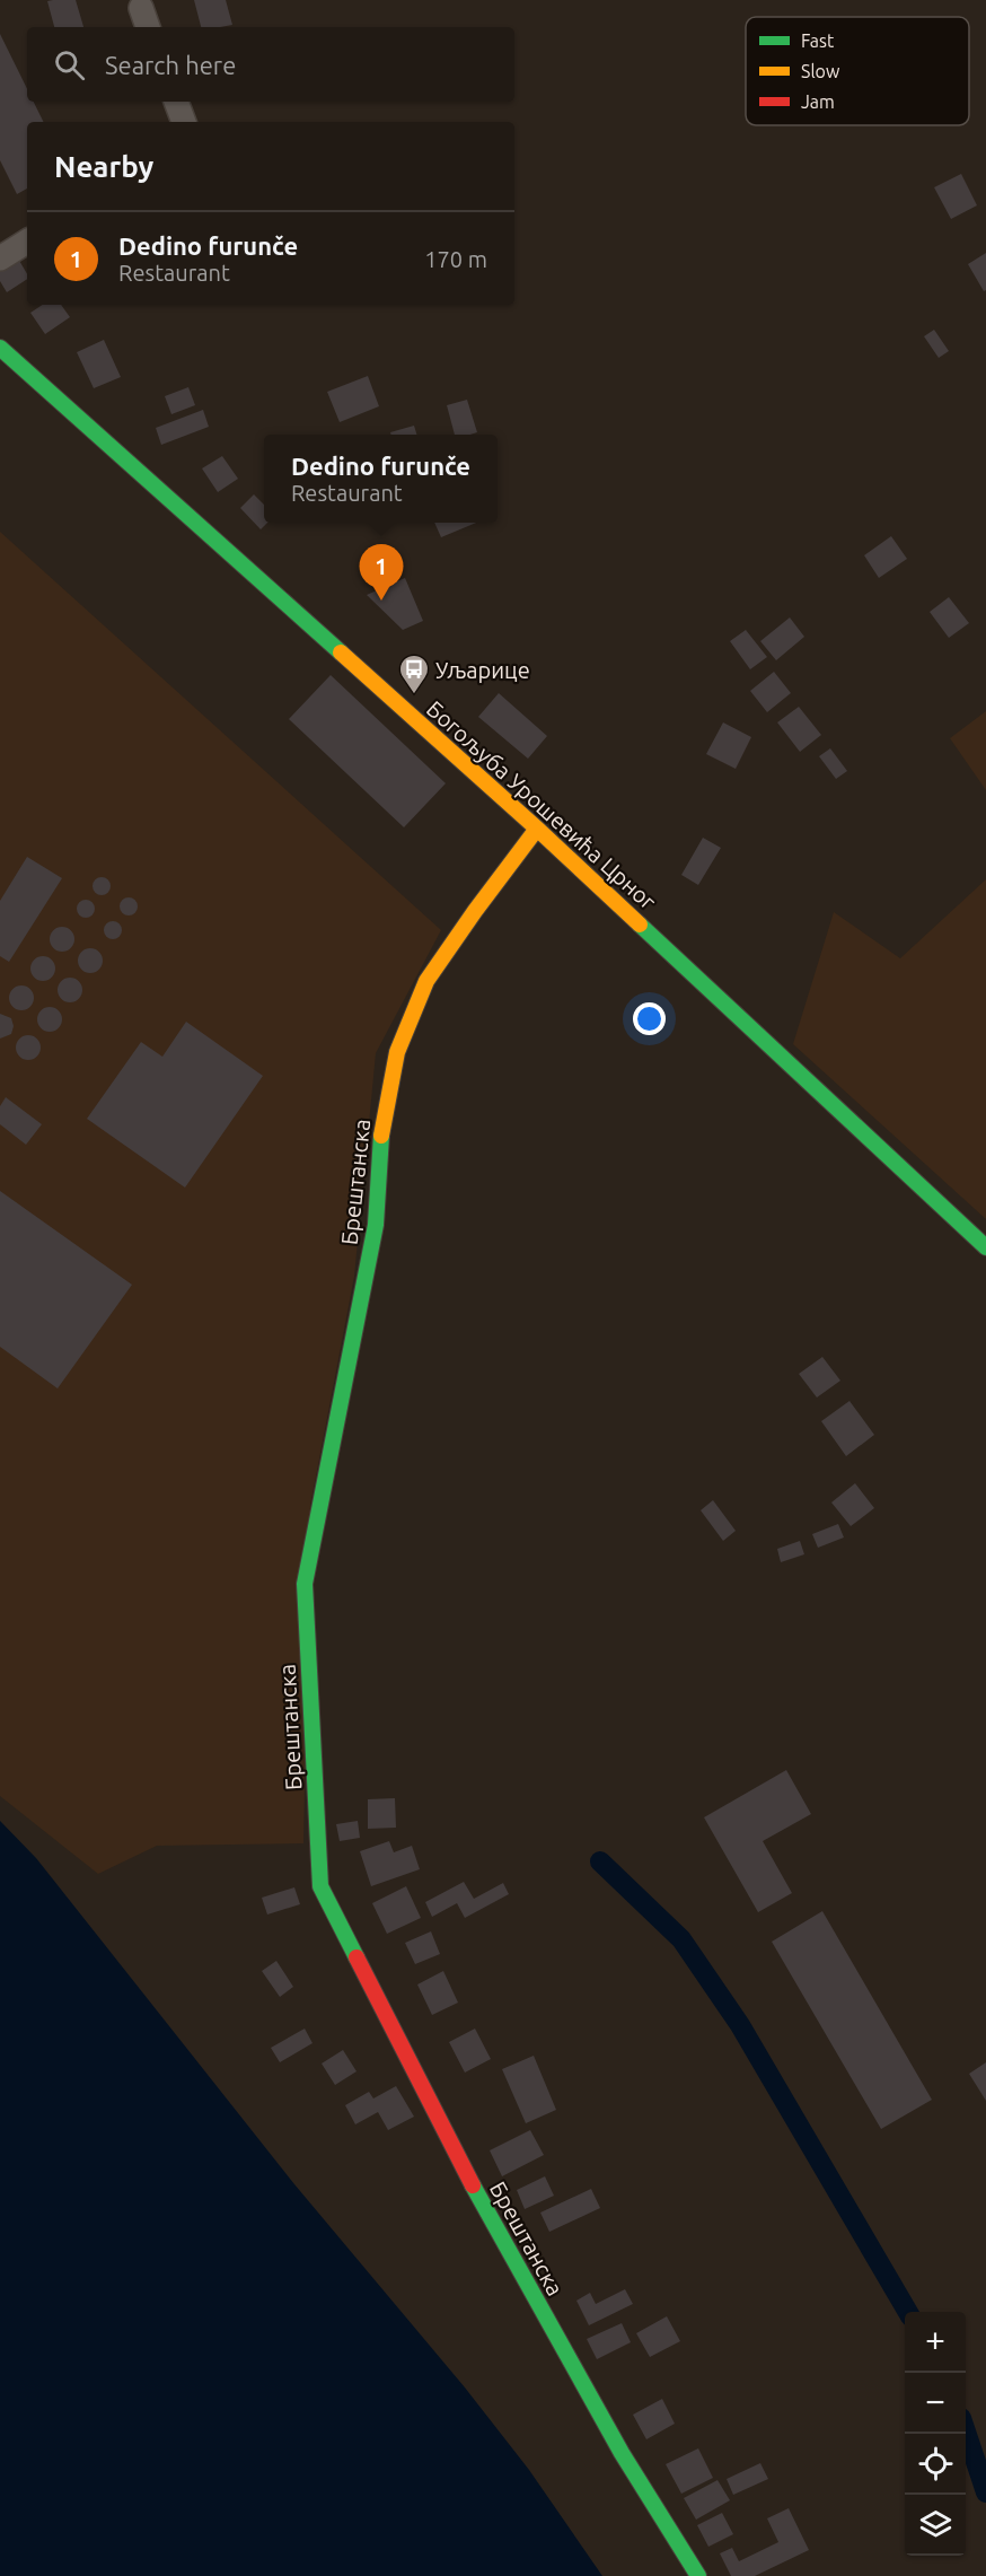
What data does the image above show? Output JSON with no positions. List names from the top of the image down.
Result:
{
  "streets": {
    "street": ["Богољуба Урошевића Црног", "Брештанска"]
  },
  "crossings": [
    ["Богољуба Урошевића Црног", "Брештанска"]
  ],
  "places": {
    "bus stop": ["Уљарице"]
  },
  "legend": ["Fast", "Slow", "Jam"],
  "page": {
    "search": "Search here",
    "heading": "Nearby",
    "list": [
      {
        "mark": "1",
        "name": "Dedino furunče",
        "note": "Restaurant",
        "value": "170 m"
      }
    ],
    "popup": ["Dedino furunče", "Restaurant"],
    "pins": "1",
    "map_buttons": ["+", "−"]
  }
}
